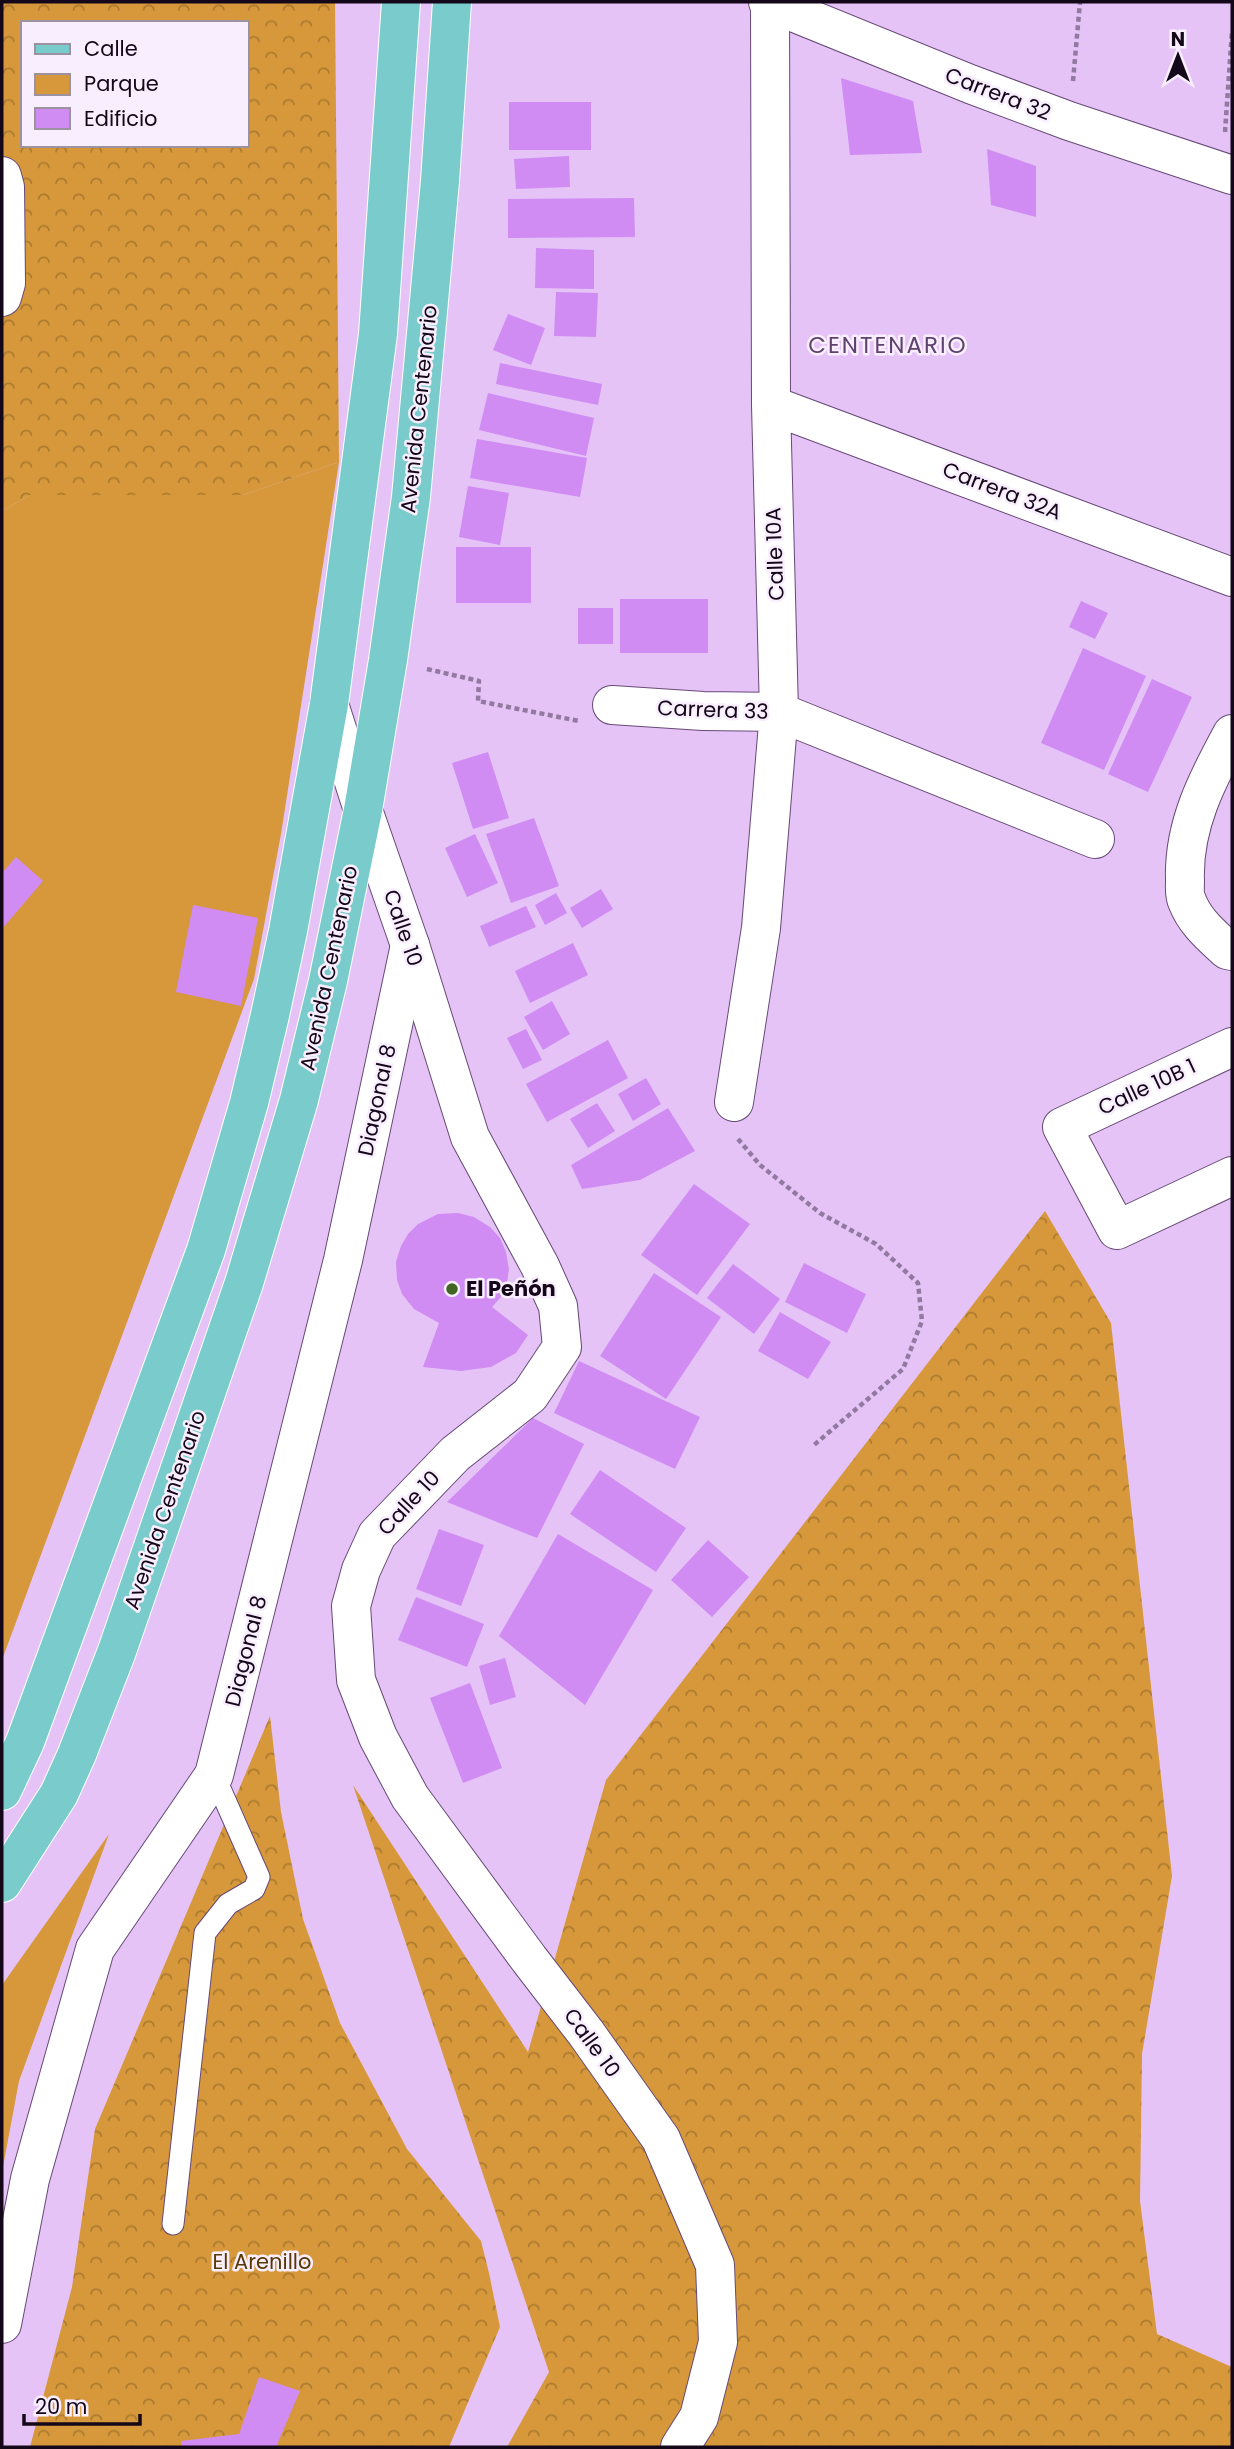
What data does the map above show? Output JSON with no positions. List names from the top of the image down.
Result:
{
  "streets": {
    "main road": ["Avenida Centenario"],
    "street": [
      "Carrera 32",
      "Carrera 32A",
      "Calle 10A",
      "Carrera 33",
      "Calle 10",
      "Calle 10B 1",
      "Diagonal 8"
    ]
  },
  "crossings": [
    ["Carrera 32", "Calle 10A"],
    ["Avenida Centenario", "Calle 10"],
    ["Carrera 32A", "Calle 10A"],
    ["Calle 10A", "Carrera 33"],
    ["Calle 10", "Diagonal 8"]
  ],
  "districts": ["CENTENARIO"],
  "parks": ["El Arenillo"],
  "places": ["El Peñón"],
  "legend": ["Calle", "Parque", "Edificio"],
  "scale_bar": "20 m",
  "north": "top"
}
